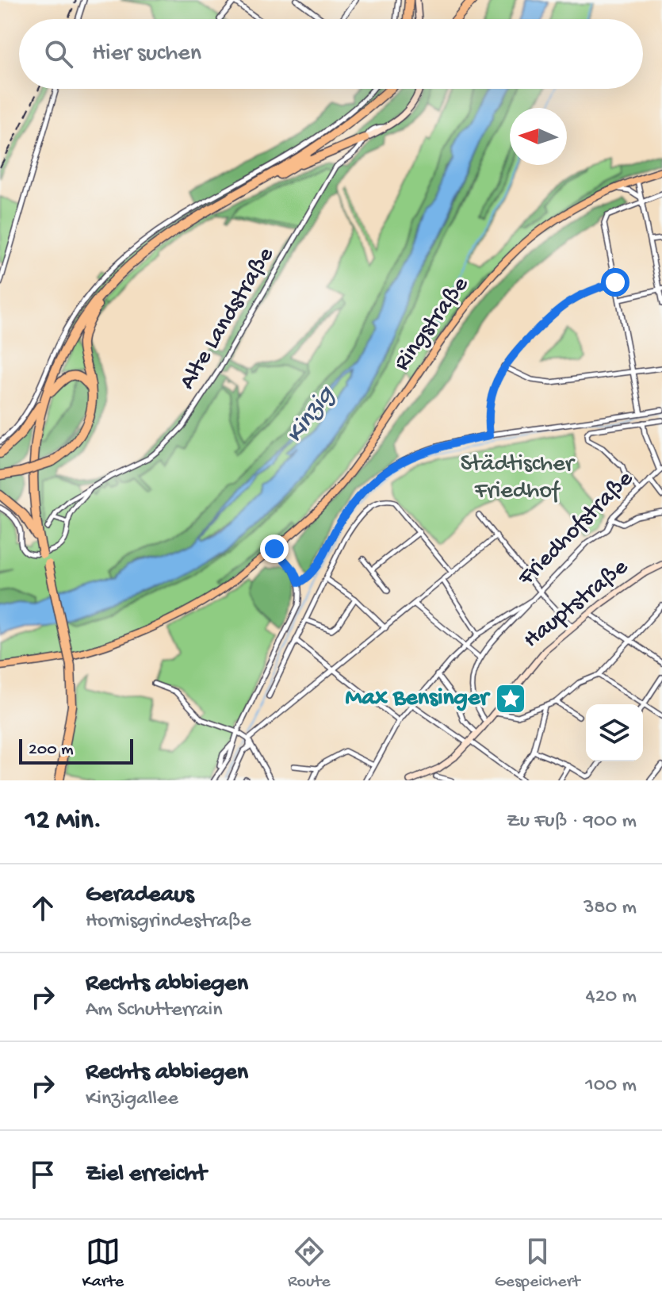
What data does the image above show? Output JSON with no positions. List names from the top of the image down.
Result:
{
  "streets": {
    "main road": ["Ringstraße"],
    "street": ["Alte Landstraße", "Friedhofstraße", "Hauptstraße"]
  },
  "water": ["Kinzig"],
  "parks": ["Städtischer Friedhof"],
  "places": {
    "place": ["Max Bensinger"]
  },
  "scale_bar": "200 m",
  "north": "left",
  "page": {
    "search": "Hier suchen",
    "scale": "200 m",
    "heading": ["12 Min.", "Zu Fuß · 900 m"],
    "list": [
      ["Geradeaus", "Hornisgrindestraße", "380 m"],
      ["Rechts abbiegen", "Am Schutterrain", "420 m"],
      ["Rechts abbiegen", "Kinzigallee", "100 m"],
      "Ziel erreicht"
    ],
    "nav": ["Karte", "Route", "Gespeichert"]
  }
}
